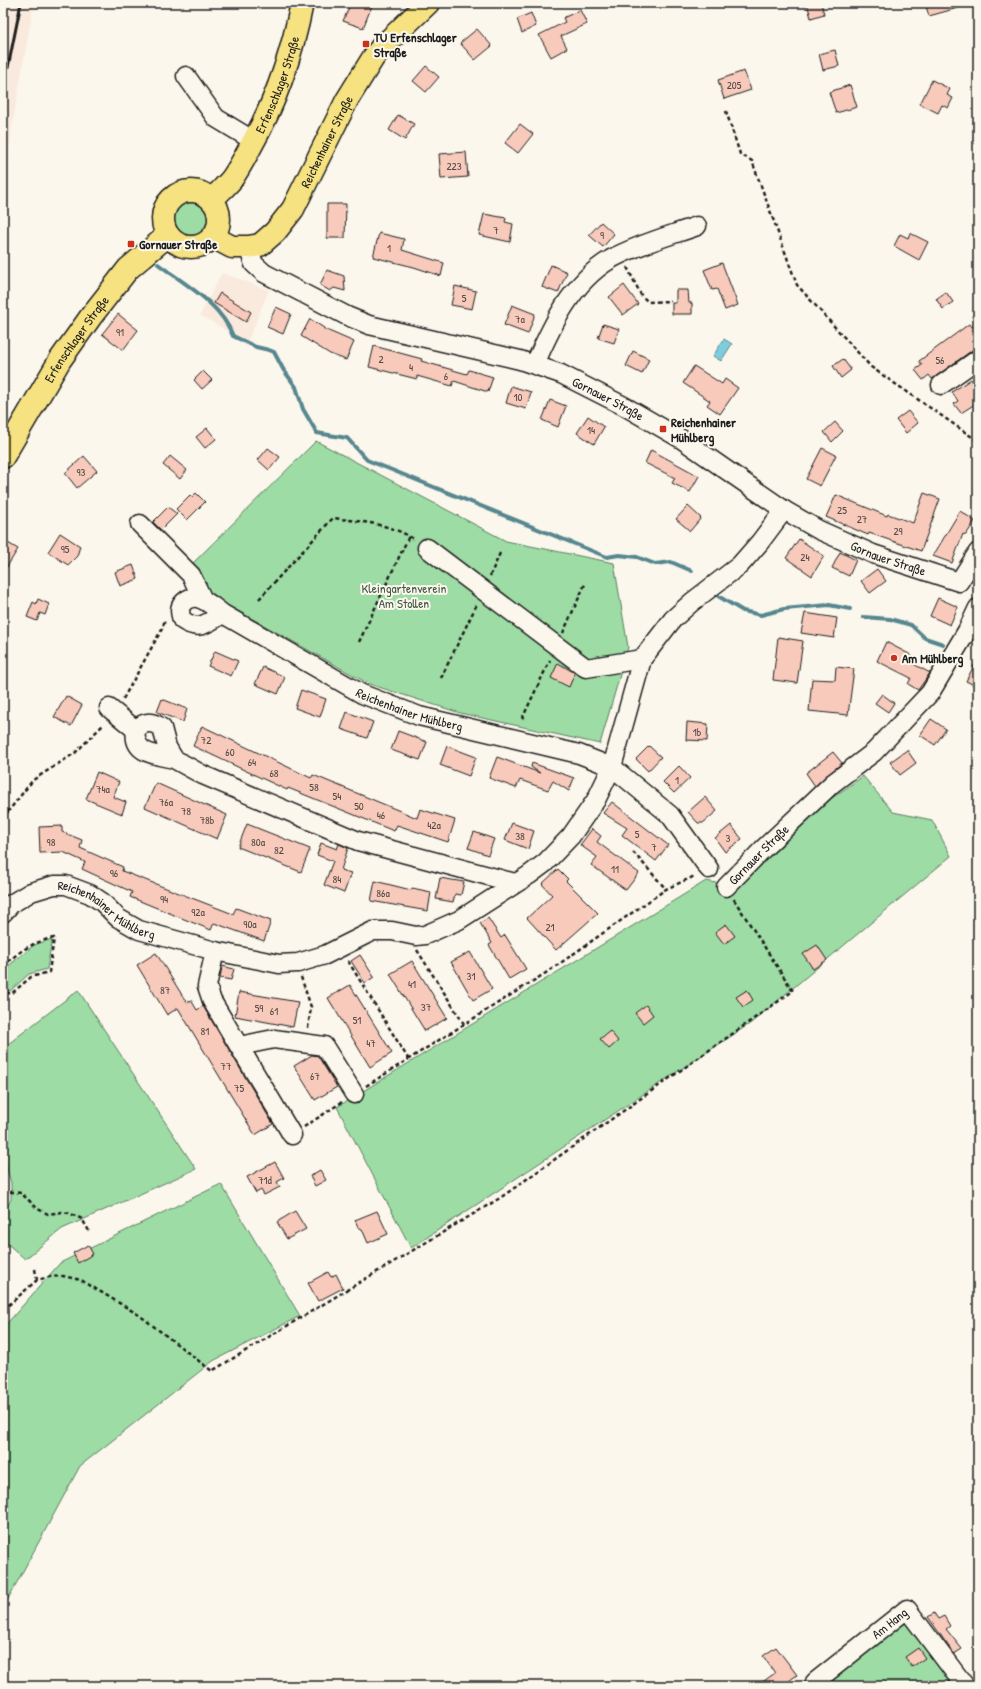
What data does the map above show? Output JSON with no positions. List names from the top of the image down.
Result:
{
  "streets": {
    "main road": ["Erfenschlager Straße", "Reichenhainer Straße"],
    "street": ["Gornauer Straße", "Reichenhainer Mühlberg", "Am Hang"]
  },
  "crossings": [
    ["Erfenschlager Straße", "Reichenhainer Straße"],
    ["Reichenhainer Straße", "Gornauer Straße"],
    ["Gornauer Straße", "Reichenhainer Mühlberg"]
  ],
  "parks": ["Kleingartenverein Am Stollen"],
  "places": {
    "transit": ["TU Erfenschlager Straße", "Gornauer Straße", "Reichenhainer Mühlberg"],
    "other": ["Am Mühlberg"]
  },
  "house_numbers": [
    "205",
    "223",
    "7",
    "9",
    "1",
    "5",
    "7a",
    "91",
    "2",
    "56",
    "4",
    "6",
    "10",
    "14",
    "93",
    "25",
    "27",
    "29",
    "95",
    "24",
    "1b",
    "72",
    "60",
    "64",
    "68",
    "1",
    "58",
    "74a",
    "54",
    "76a",
    "50",
    "78",
    "46",
    "78b",
    "42a",
    "5",
    "38",
    "3",
    "98",
    "80a",
    "7",
    "82",
    "11",
    "96",
    "84",
    "86a",
    "94",
    "92a",
    "90a",
    "21",
    "31",
    "41",
    "87",
    "37",
    "59",
    "61",
    "51",
    "81",
    "47",
    "77",
    "67",
    "75",
    "71d"
  ]
}
